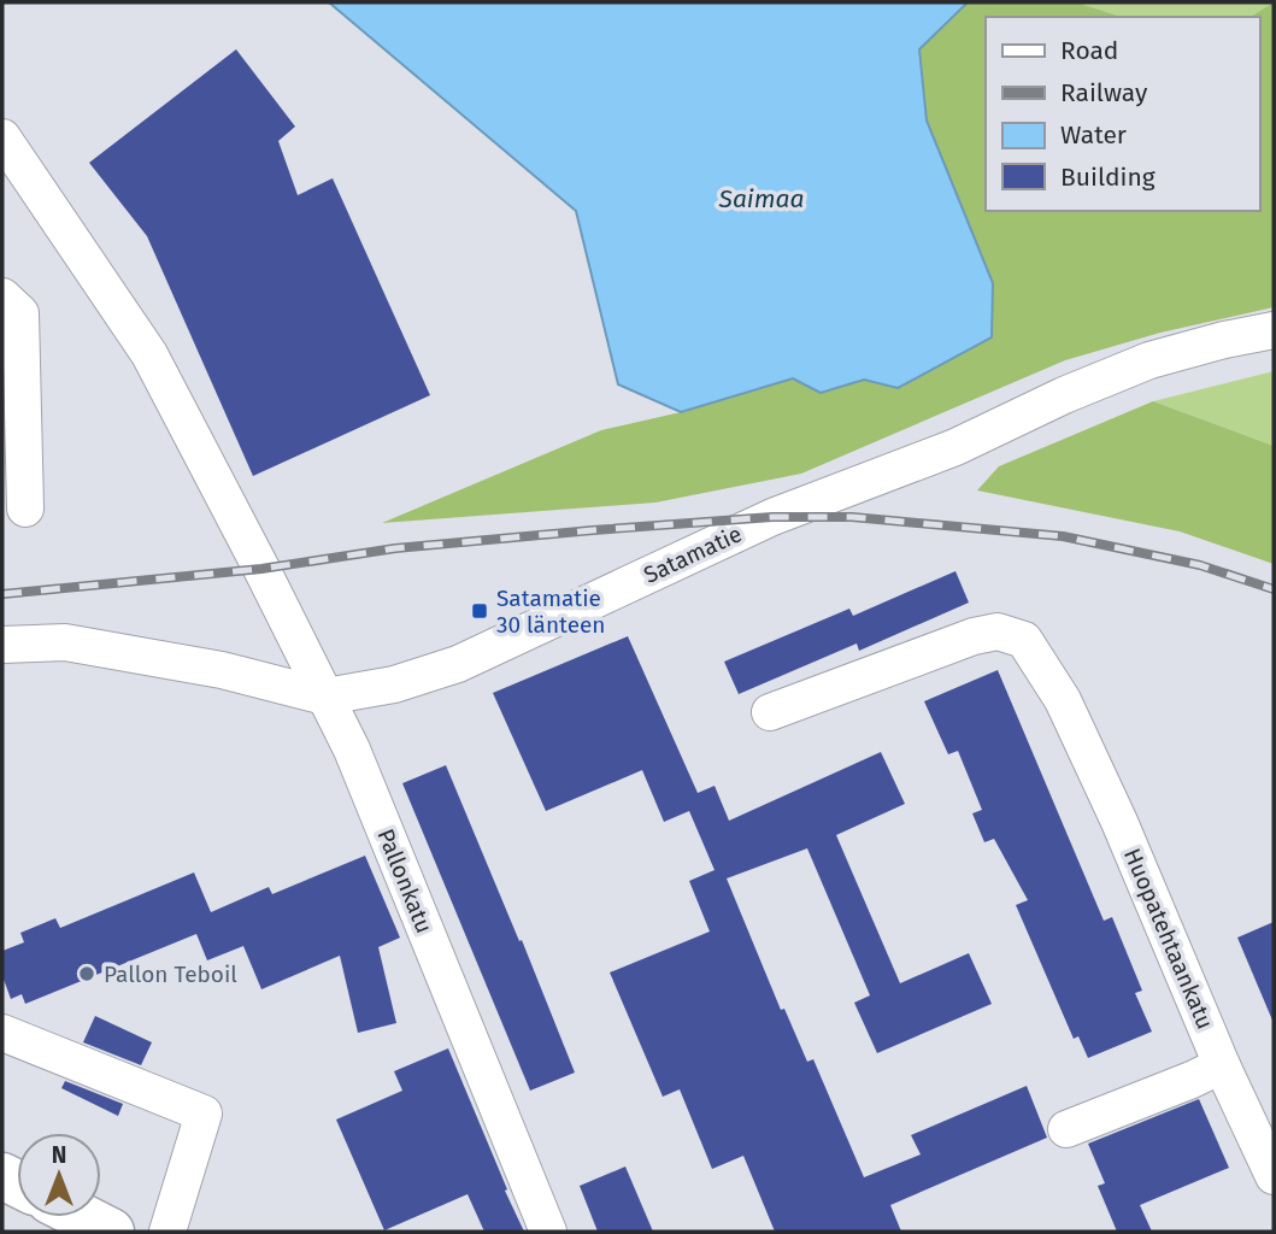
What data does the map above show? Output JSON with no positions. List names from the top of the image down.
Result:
{
  "streets": {
    "street": ["Satamatie", "Pallonkatu", "Huopatehtaankatu"]
  },
  "crossings": [
    ["Satamatie", "Pallonkatu"]
  ],
  "water": ["Saimaa"],
  "places": {
    "transit": ["Satamatie 30 länteen"],
    "other": ["Pallon Teboil"]
  },
  "legend": [
    "Road",
    "Railway",
    "Water",
    "Building"
  ],
  "north": "top"
}
